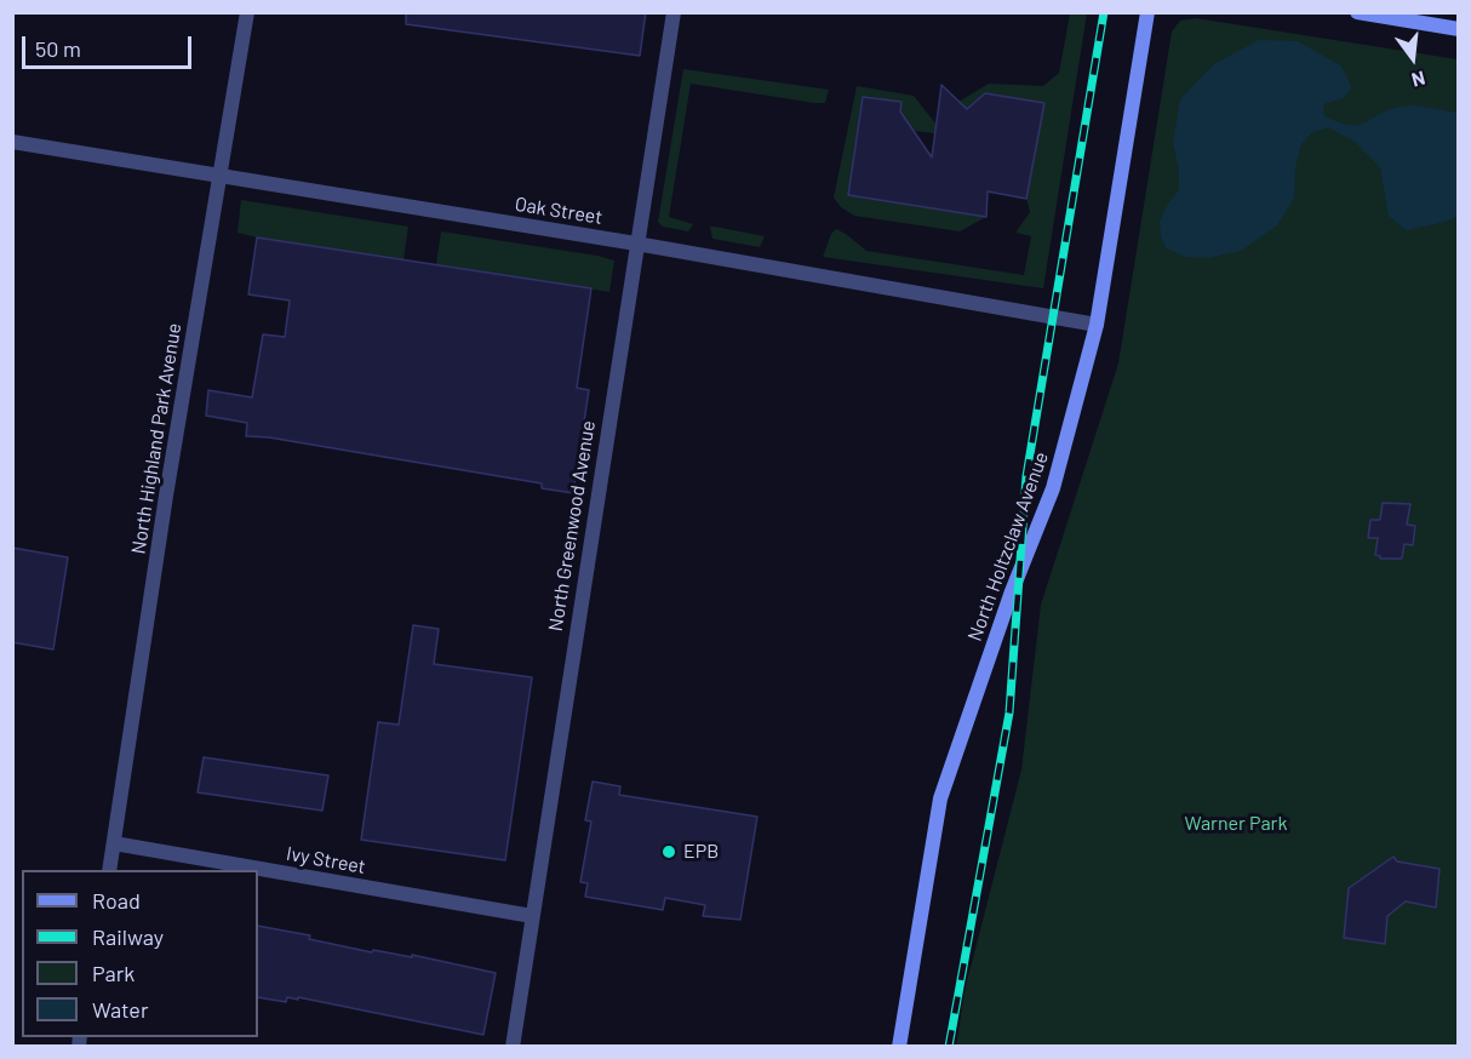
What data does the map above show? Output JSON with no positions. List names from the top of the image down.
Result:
{
  "streets": {
    "main road": ["North Holtzclaw Avenue"],
    "street": [
      "Oak Street",
      "North Highland Park Avenue",
      "North Greenwood Avenue",
      "Ivy Street"
    ]
  },
  "crossings": [
    ["Oak Street", "North Highland Park Avenue"],
    ["Oak Street", "North Greenwood Avenue"],
    ["Oak Street", "North Holtzclaw Avenue"],
    ["North Highland Park Avenue", "Ivy Street"],
    ["North Greenwood Avenue", "Ivy Street"]
  ],
  "parks": ["Warner Park"],
  "places": ["EPB"],
  "legend": [
    "Road",
    "Railway",
    "Park",
    "Water"
  ],
  "scale_bar": "50 m",
  "north": "bottom"
}
